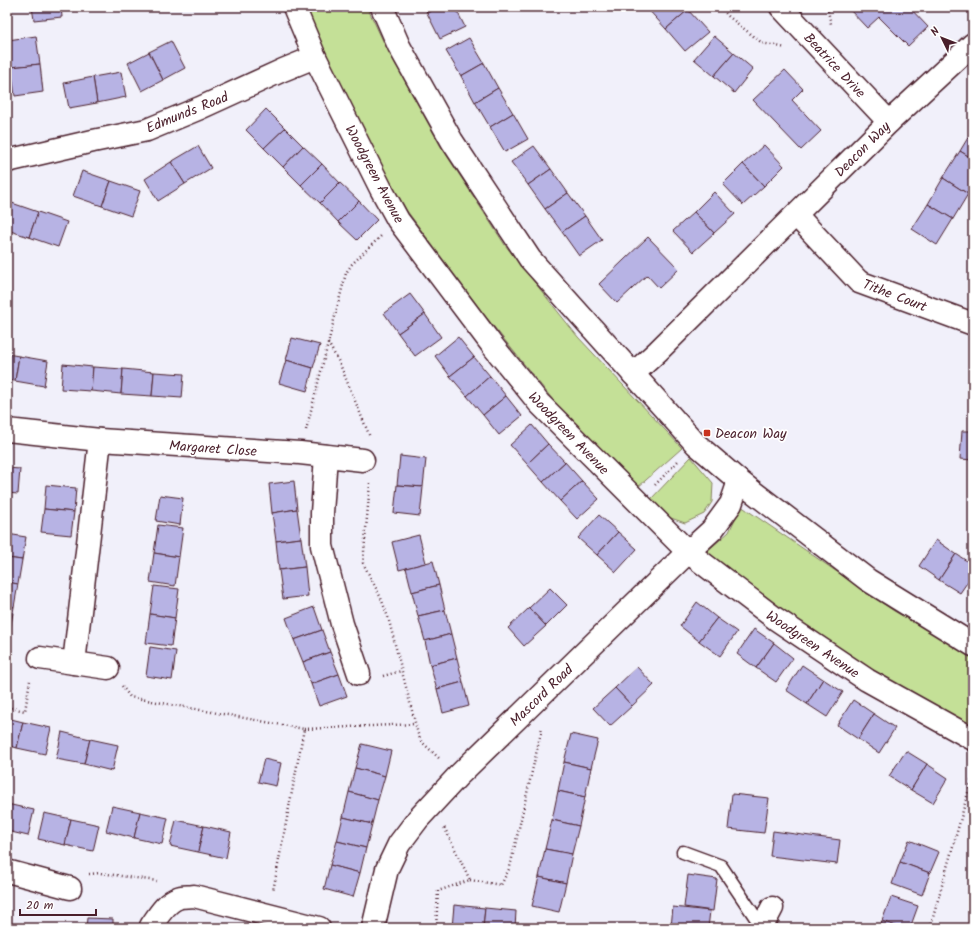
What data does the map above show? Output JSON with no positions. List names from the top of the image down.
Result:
{
  "streets": {
    "street": [
      "Beatrice Drive",
      "Edmunds Road",
      "Deacon Way",
      "Woodgreen Avenue",
      "Tithe Court",
      "Margaret Close",
      "Mascord Road"
    ]
  },
  "crossings": [
    ["Beatrice Drive", "Deacon Way"],
    ["Edmunds Road", "Woodgreen Avenue"],
    ["Deacon Way", "Tithe Court"],
    ["Woodgreen Avenue", "Mascord Road"]
  ],
  "places": {
    "transit": ["Deacon Way"]
  },
  "scale_bar": "20 m",
  "north": "top left"
}
